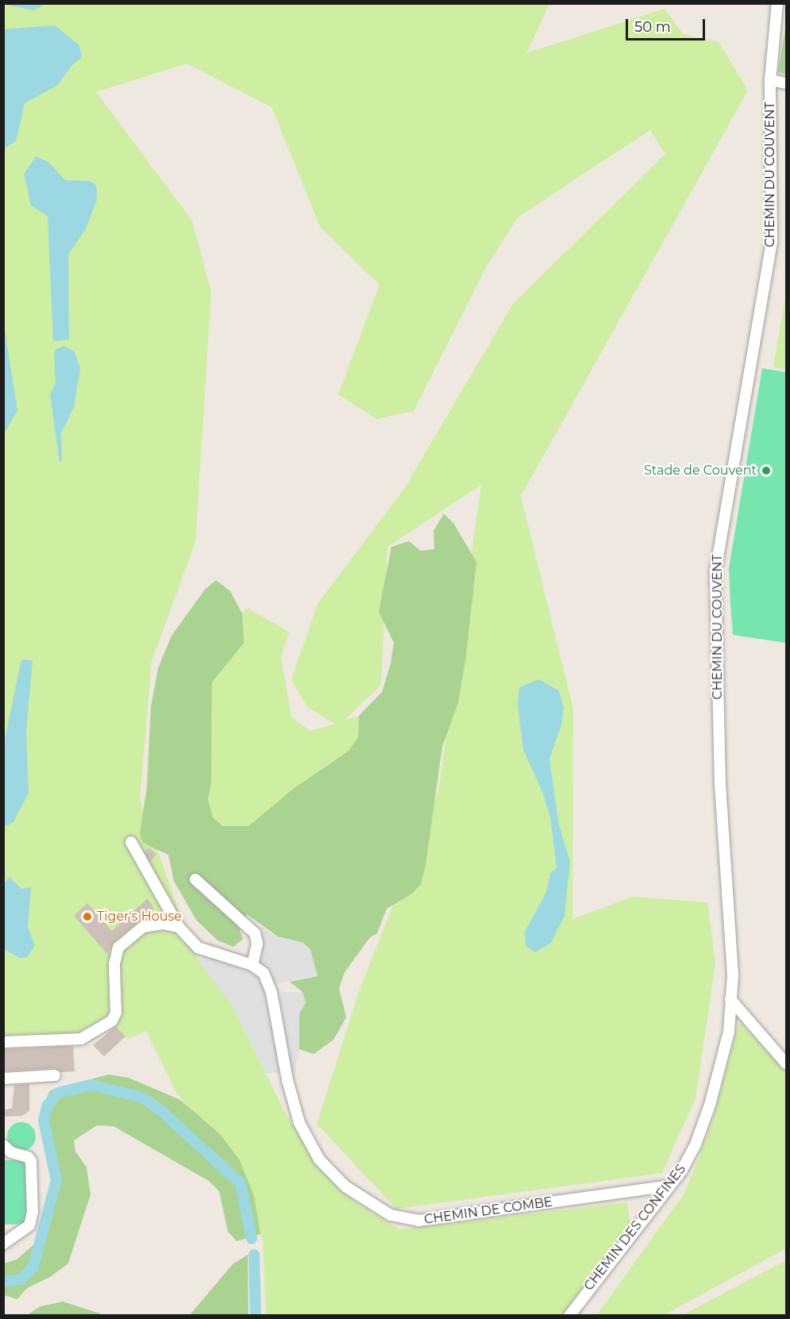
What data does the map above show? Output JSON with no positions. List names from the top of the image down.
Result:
{
  "streets": {
    "street": ["CHEMIN DU COUVENT", "CHEMIN DE COMBE", "CHEMIN DES CONFINES"]
  },
  "crossings": [
    ["CHEMIN DU COUVENT", "CHEMIN DES CONFINES"],
    ["CHEMIN DE COMBE", "CHEMIN DES CONFINES"]
  ],
  "places": ["Stade de Couvent", "Tiger's House"],
  "scale_bar": "50 m"
}
